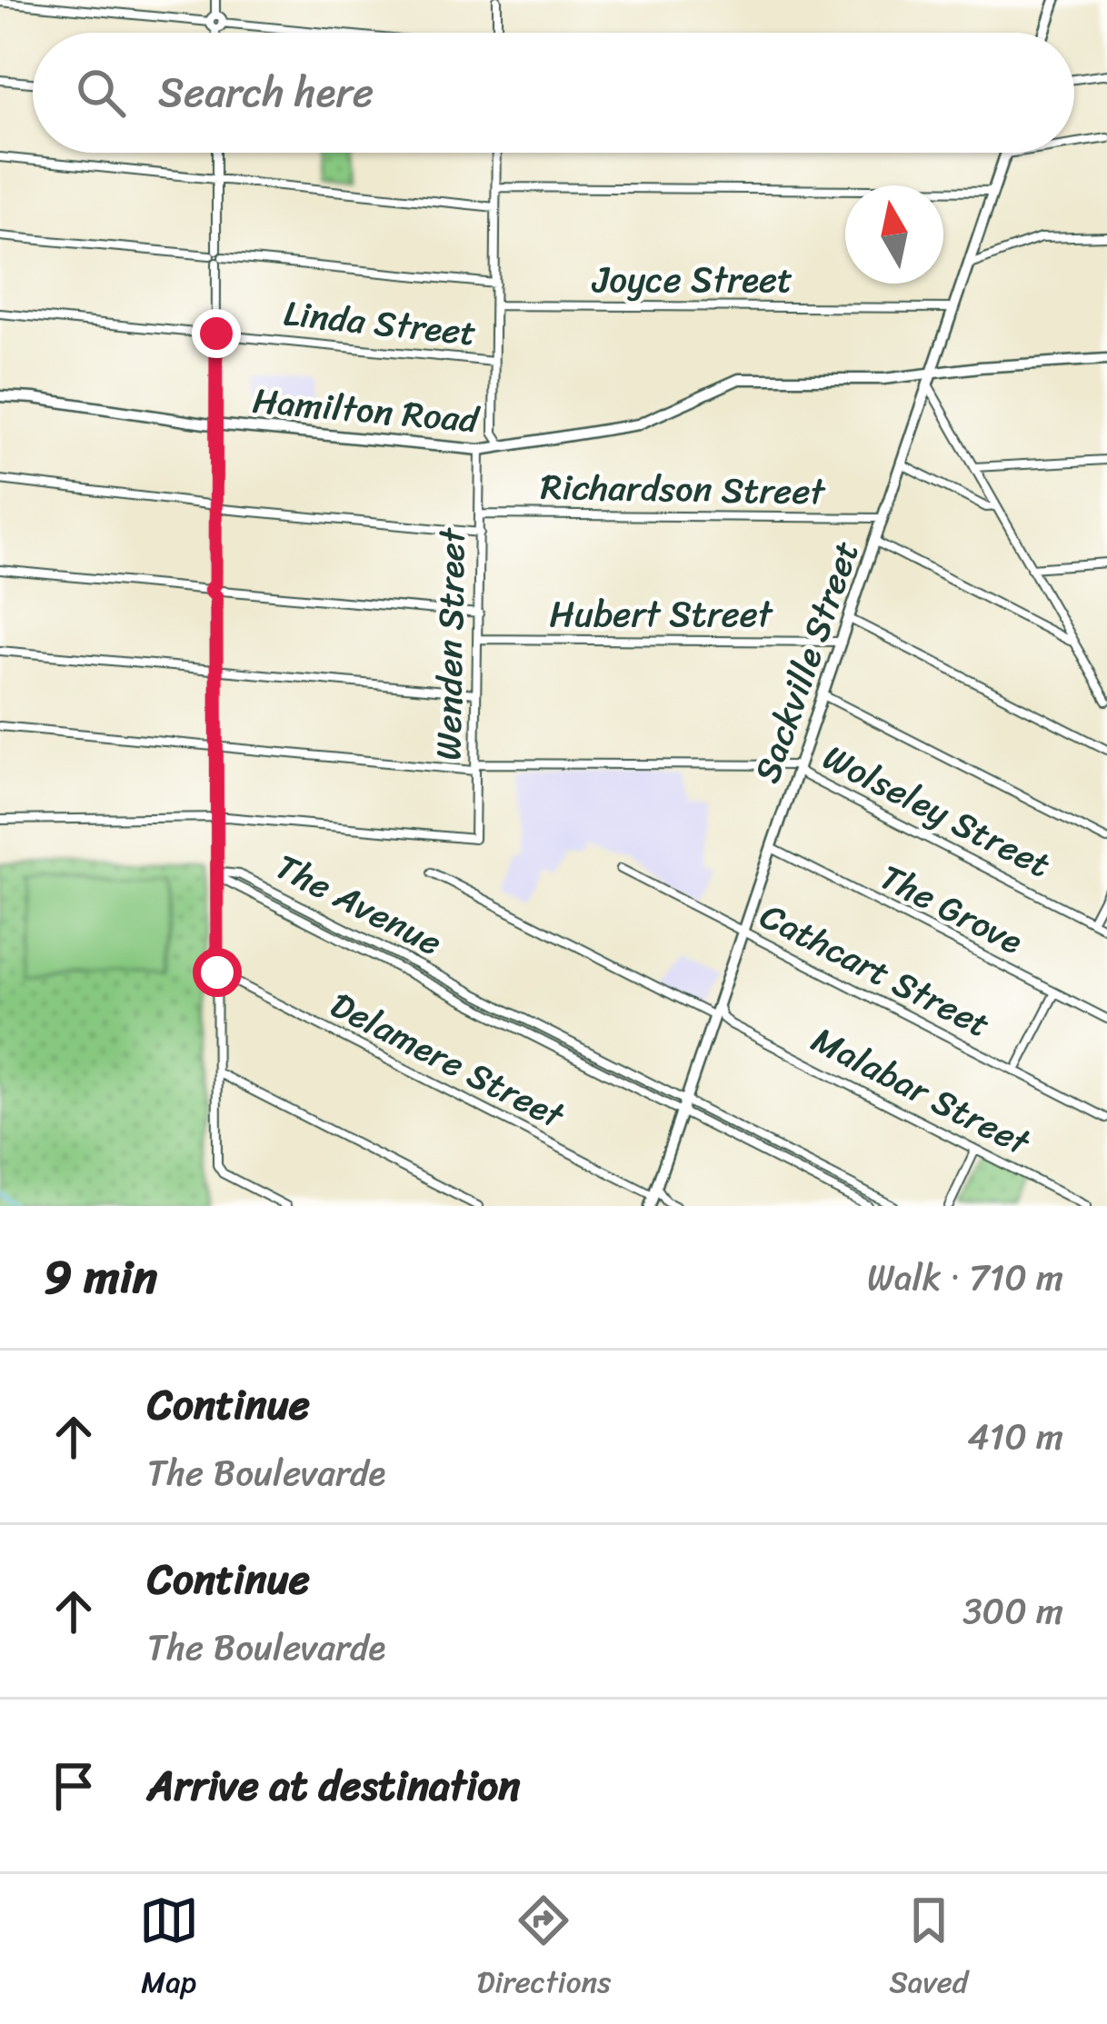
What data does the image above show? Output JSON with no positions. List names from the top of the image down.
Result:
{
  "streets": {
    "main road": ["Hamilton Road", "Sackville Street"],
    "street": [
      "Joyce Street",
      "Linda Street",
      "Richardson Street",
      "Hubert Street",
      "Wenden Street",
      "Wolseley Street",
      "The Avenue",
      "The Grove",
      "Cathcart Street",
      "Delamere Street",
      "Malabar Street"
    ]
  },
  "crossings": [
    ["Joyce Street", "Sackville Street"],
    ["Hamilton Road", "Wenden Street"],
    ["Hamilton Road", "Sackville Street"],
    ["Richardson Street", "Wenden Street"],
    ["Richardson Street", "Sackville Street"],
    ["Hubert Street", "Wenden Street"],
    ["Hubert Street", "Sackville Street"],
    ["Wenden Street", "Wolseley Street"],
    ["Sackville Street", "Wolseley Street"],
    ["Sackville Street", "The Avenue"],
    ["Sackville Street", "The Grove"],
    ["Sackville Street", "Cathcart Street"],
    ["Sackville Street", "Delamere Street"]
  ],
  "north": "top",
  "page": {
    "search": "Search here",
    "heading": ["9 min", "Walk · 710 m"],
    "list": [
      ["Continue", "The Boulevarde", "410 m"],
      ["Continue", "The Boulevarde", "300 m"],
      "Arrive at destination"
    ],
    "nav": ["Map", "Directions", "Saved"]
  }
}
